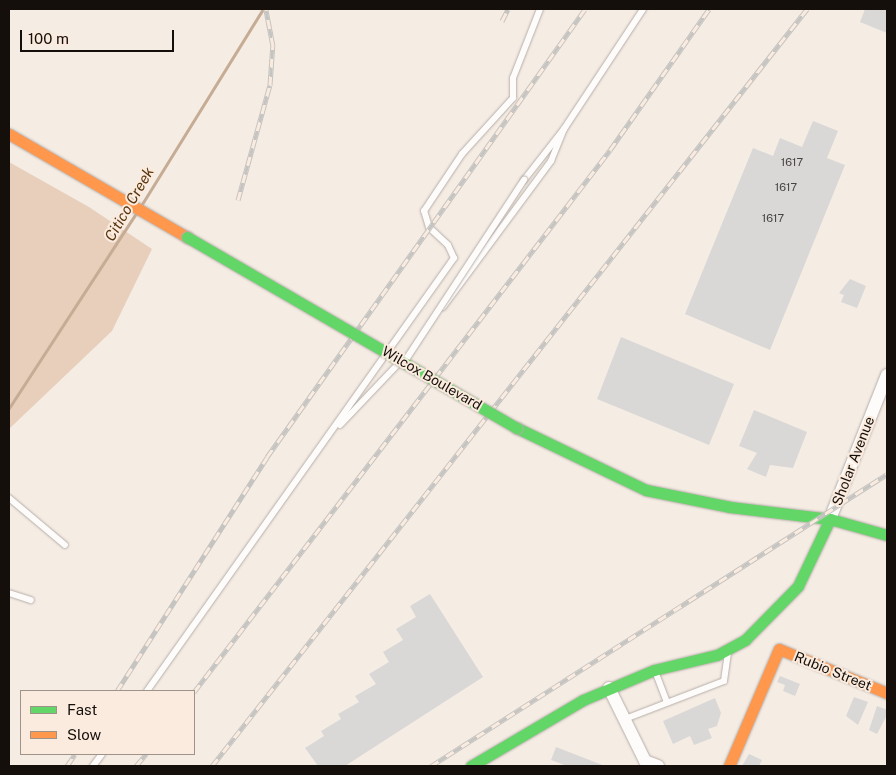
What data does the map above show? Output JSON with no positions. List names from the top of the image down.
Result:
{
  "streets": {
    "main road": ["Wilcox Boulevard", "Rubio Street"],
    "street": ["Sholar Avenue"]
  },
  "crossings": [
    ["Wilcox Boulevard", "Sholar Avenue"]
  ],
  "water": ["Citico Creek"],
  "house_numbers": ["1617", "1617", "1617"],
  "legend": ["Fast", "Slow"],
  "scale_bar": "100 m"
}
